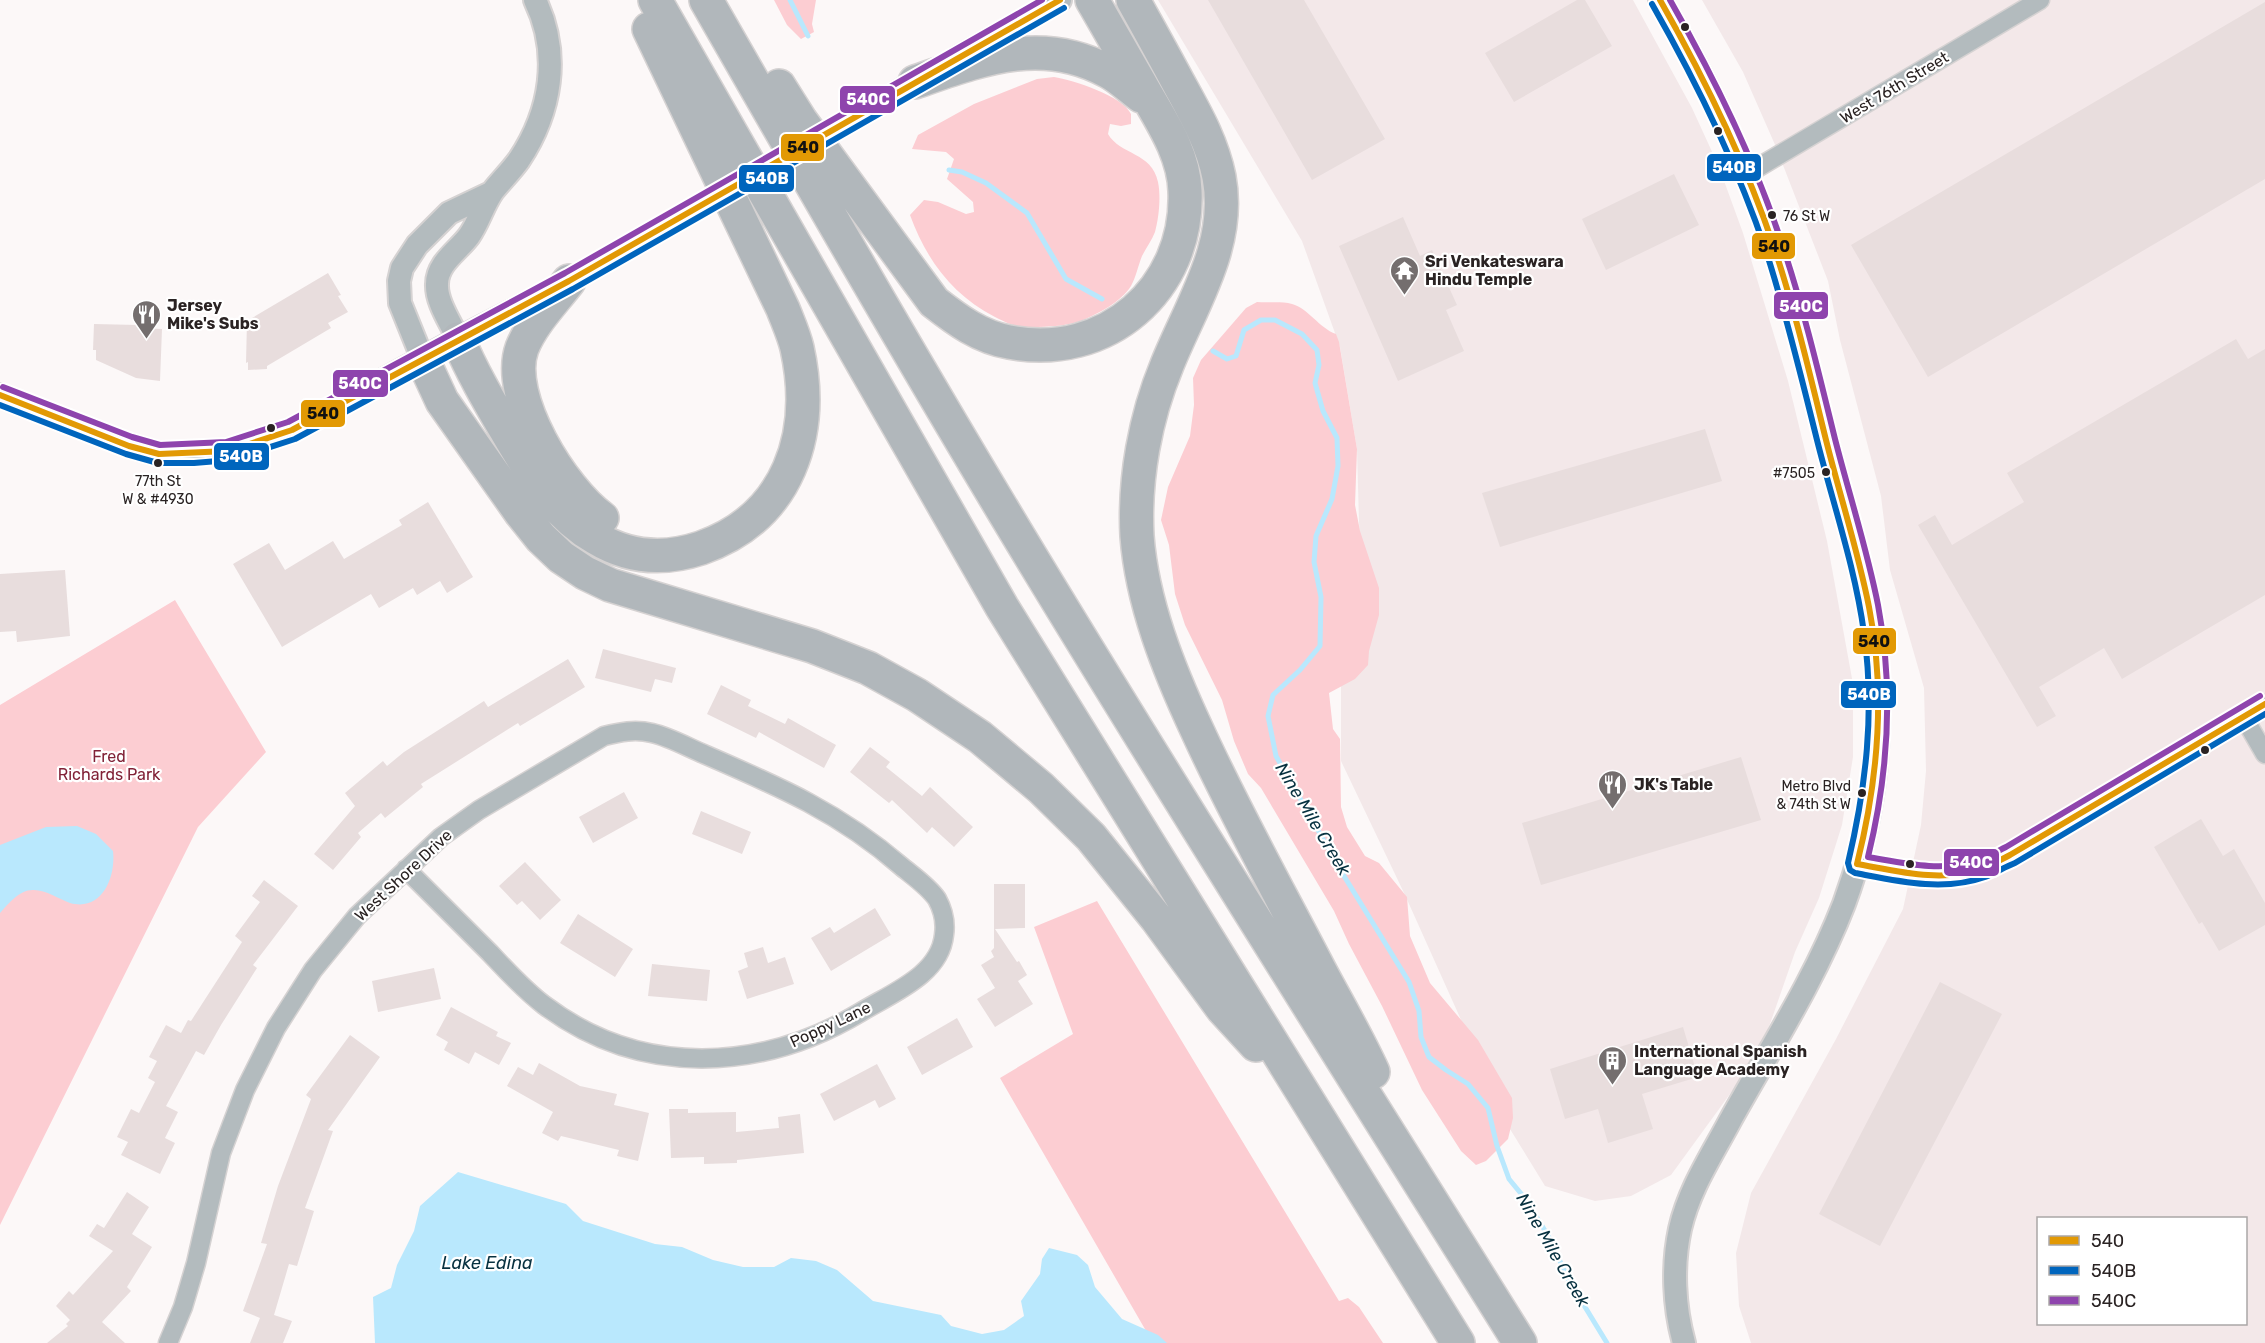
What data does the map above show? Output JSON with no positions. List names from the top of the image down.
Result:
{
  "streets": {
    "street": ["West 76th Street", "West Shore Drive", "Poppy Lane"]
  },
  "crossings": [
    ["West Shore Drive", "Poppy Lane"]
  ],
  "water": ["Nine Mile Creek", "Lake Edina"],
  "parks": ["Fred Richards Park"],
  "places": {
    "other": [
      "76 St W",
      "77th St W & #4930",
      "#7505",
      "Metro Blvd & 74th St W"
    ],
    "temple": ["Sri Venkateswara Hindu Temple"],
    "restaurant": ["Jersey Mike's Subs", "JK's Table"],
    "building": ["International Spanish Language Academy"]
  },
  "lines": ["transit line 540", "transit line 540C", "transit line 540B"],
  "legend": ["540", "540B", "540C"]
}
